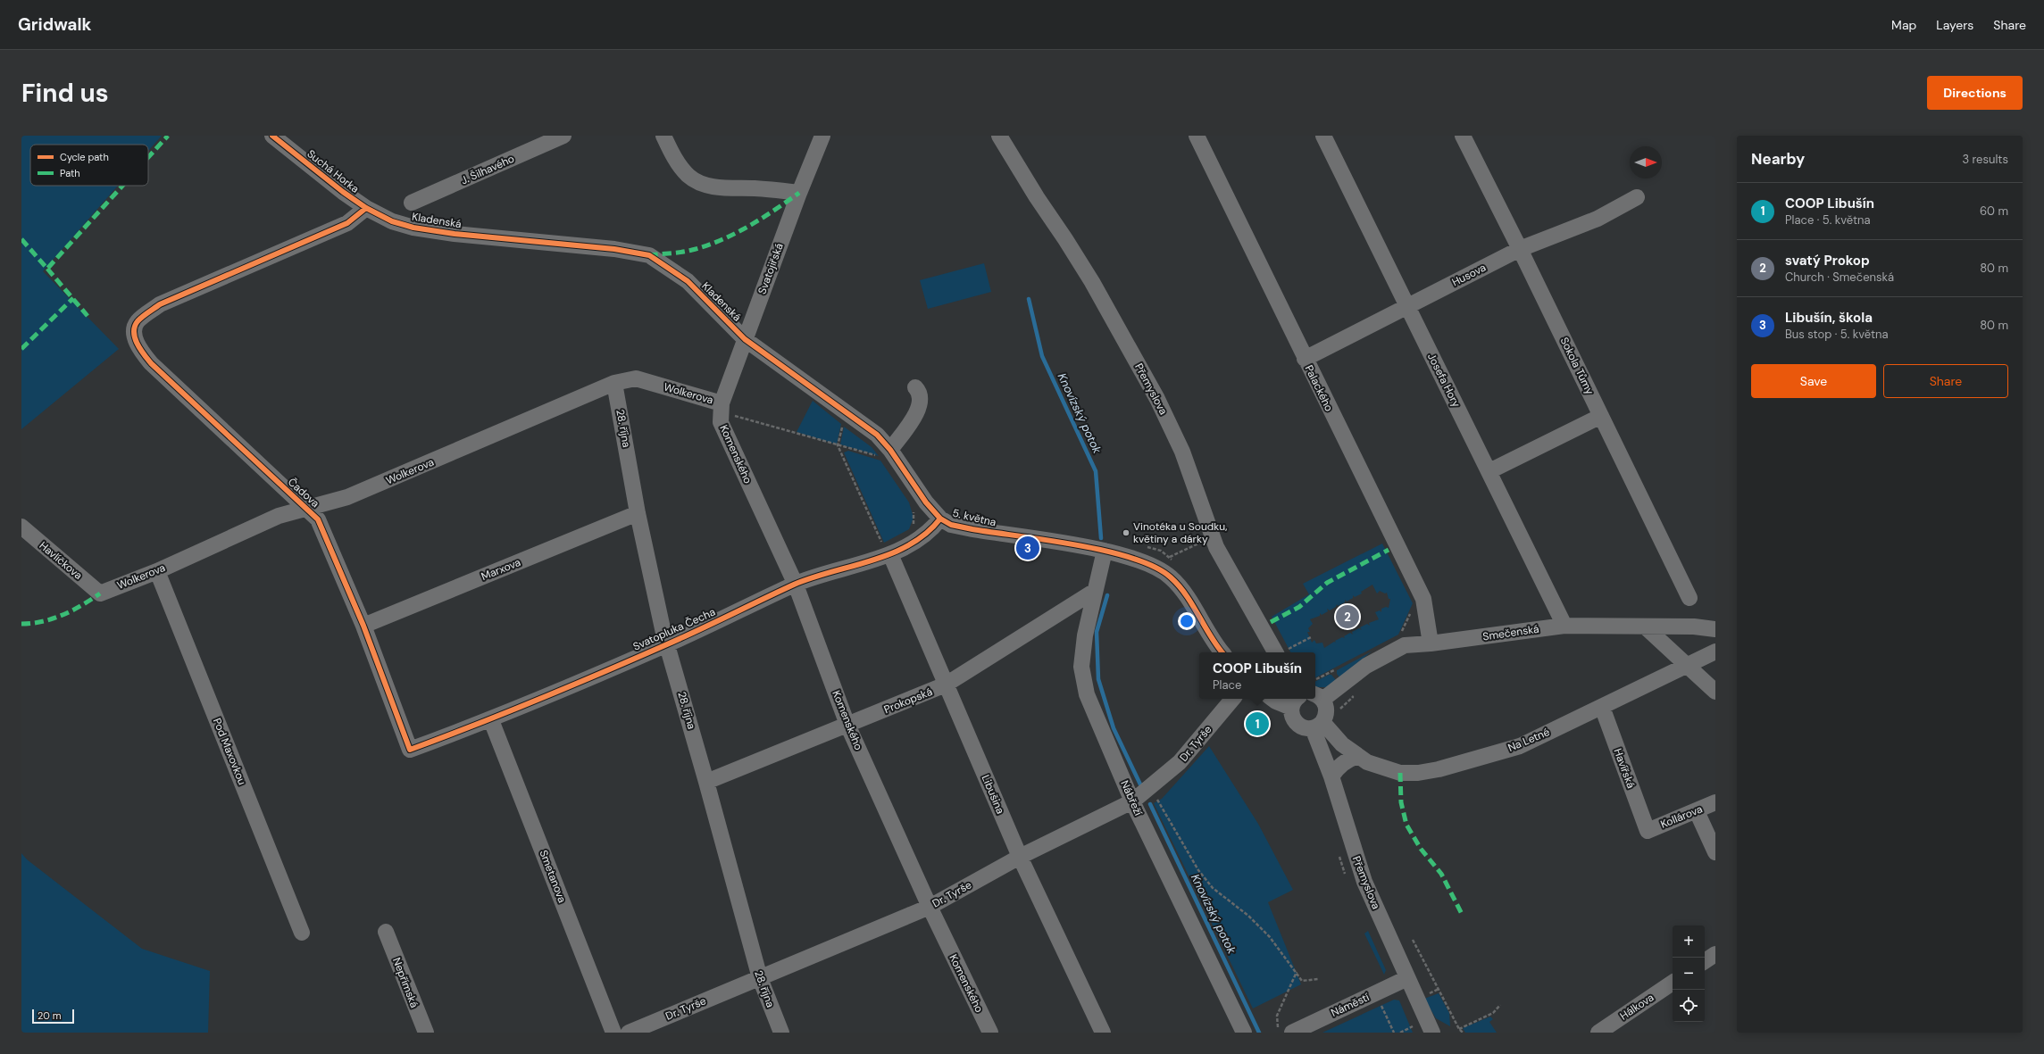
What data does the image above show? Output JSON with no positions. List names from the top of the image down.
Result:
{
  "streets": {
    "street": [
      "J. Šilhavého",
      "Suchá Horka",
      "Kladenská",
      "Svatojiřská",
      "Husova",
      "Sokola Tůmy",
      "Josefa Hory",
      "Palackého",
      "Přemyslova",
      "Wolkerova",
      "28. října",
      "Komenského",
      "Čadova",
      "5. května",
      "Havlíčkova",
      "Marxova",
      "Svatopluka Čecha",
      "Smečenská",
      "Prokopská",
      "Na Letné",
      "Dr. Tyrše",
      "Pod Maxovkou",
      "Havířská",
      "Libušina",
      "Nábřeží",
      "Kollárova",
      "Smetanova",
      "Nepřímská",
      "Náměstí",
      "Hálkova"
    ]
  },
  "crossings": [
    ["Suchá Horka", "Kladenská"],
    ["Suchá Horka", "Čadova"],
    ["Kladenská", "Svatojiřská"],
    ["Kladenská", "Čadova"],
    ["Kladenská", "5. května"],
    ["Svatojiřská", "Wolkerova"],
    ["Svatojiřská", "Komenského"],
    ["Svatojiřská", "5. května"],
    ["Husova", "Sokola Tůmy"],
    ["Husova", "Josefa Hory"],
    ["Husova", "Palackého"],
    ["Josefa Hory", "Smečenská"],
    ["Palackého", "Smečenská"],
    ["Přemyslova", "Smečenská"],
    ["Přemyslova", "Na Letné"],
    ["Přemyslova", "Náměstí"],
    ["Wolkerova", "28. října"],
    ["Wolkerova", "Komenského"],
    ["Wolkerova", "Čadova"],
    ["Wolkerova", "Havlíčkova"],
    ["Wolkerova", "Pod Maxovkou"],
    ["28. října", "Marxova"],
    ["28. října", "Svatopluka Čecha"],
    ["28. října", "Prokopská"],
    ["28. října", "Dr. Tyrše"],
    ["Komenského", "Svatopluka Čecha"],
    ["Komenského", "Prokopská"],
    ["Komenského", "Dr. Tyrše"],
    ["Čadova", "Marxova"],
    ["Čadova", "Svatopluka Čecha"],
    ["5. května", "Svatopluka Čecha"],
    ["5. května", "Nábřeží"],
    ["Svatopluka Čecha", "Libušina"],
    ["Svatopluka Čecha", "Smetanova"],
    ["Prokopská", "Libušina"],
    ["Prokopská", "Nábřeží"],
    ["Na Letné", "Havířská"],
    ["Dr. Tyrše", "Libušina"],
    ["Dr. Tyrše", "Nábřeží"],
    ["Havířská", "Kollárova"]
  ],
  "water": ["Knovízský potok"],
  "places": ["Vinotéka u Soudku, květiny a dárky"],
  "legend": ["Cycle path", "Path"],
  "scale_bar": "20 m",
  "north": "right",
  "page": {
    "header": "Gridwalk",
    "nav": ["Map", "Layers", "Share"],
    "buttons": [
      "Directions",
      ["Save", "Share"]
    ],
    "title": "Find us",
    "heading": ["Nearby", "3 results"],
    "list": [
      {
        "mark": "1",
        "name": "COOP Libušín",
        "note": "Place · 5. května",
        "value": "60 m"
      },
      {
        "mark": "2",
        "name": "svatý Prokop",
        "note": "Church · Smečenská",
        "value": "80 m"
      },
      {
        "mark": "3",
        "name": "Libušín, škola",
        "note": "Bus stop · 5. května",
        "value": "80 m"
      }
    ],
    "pins": ["3", "2", "1"],
    "popup": ["COOP Libušín", "Place"],
    "map_buttons": ["+", "−"],
    "scale": "20 m"
  }
}
